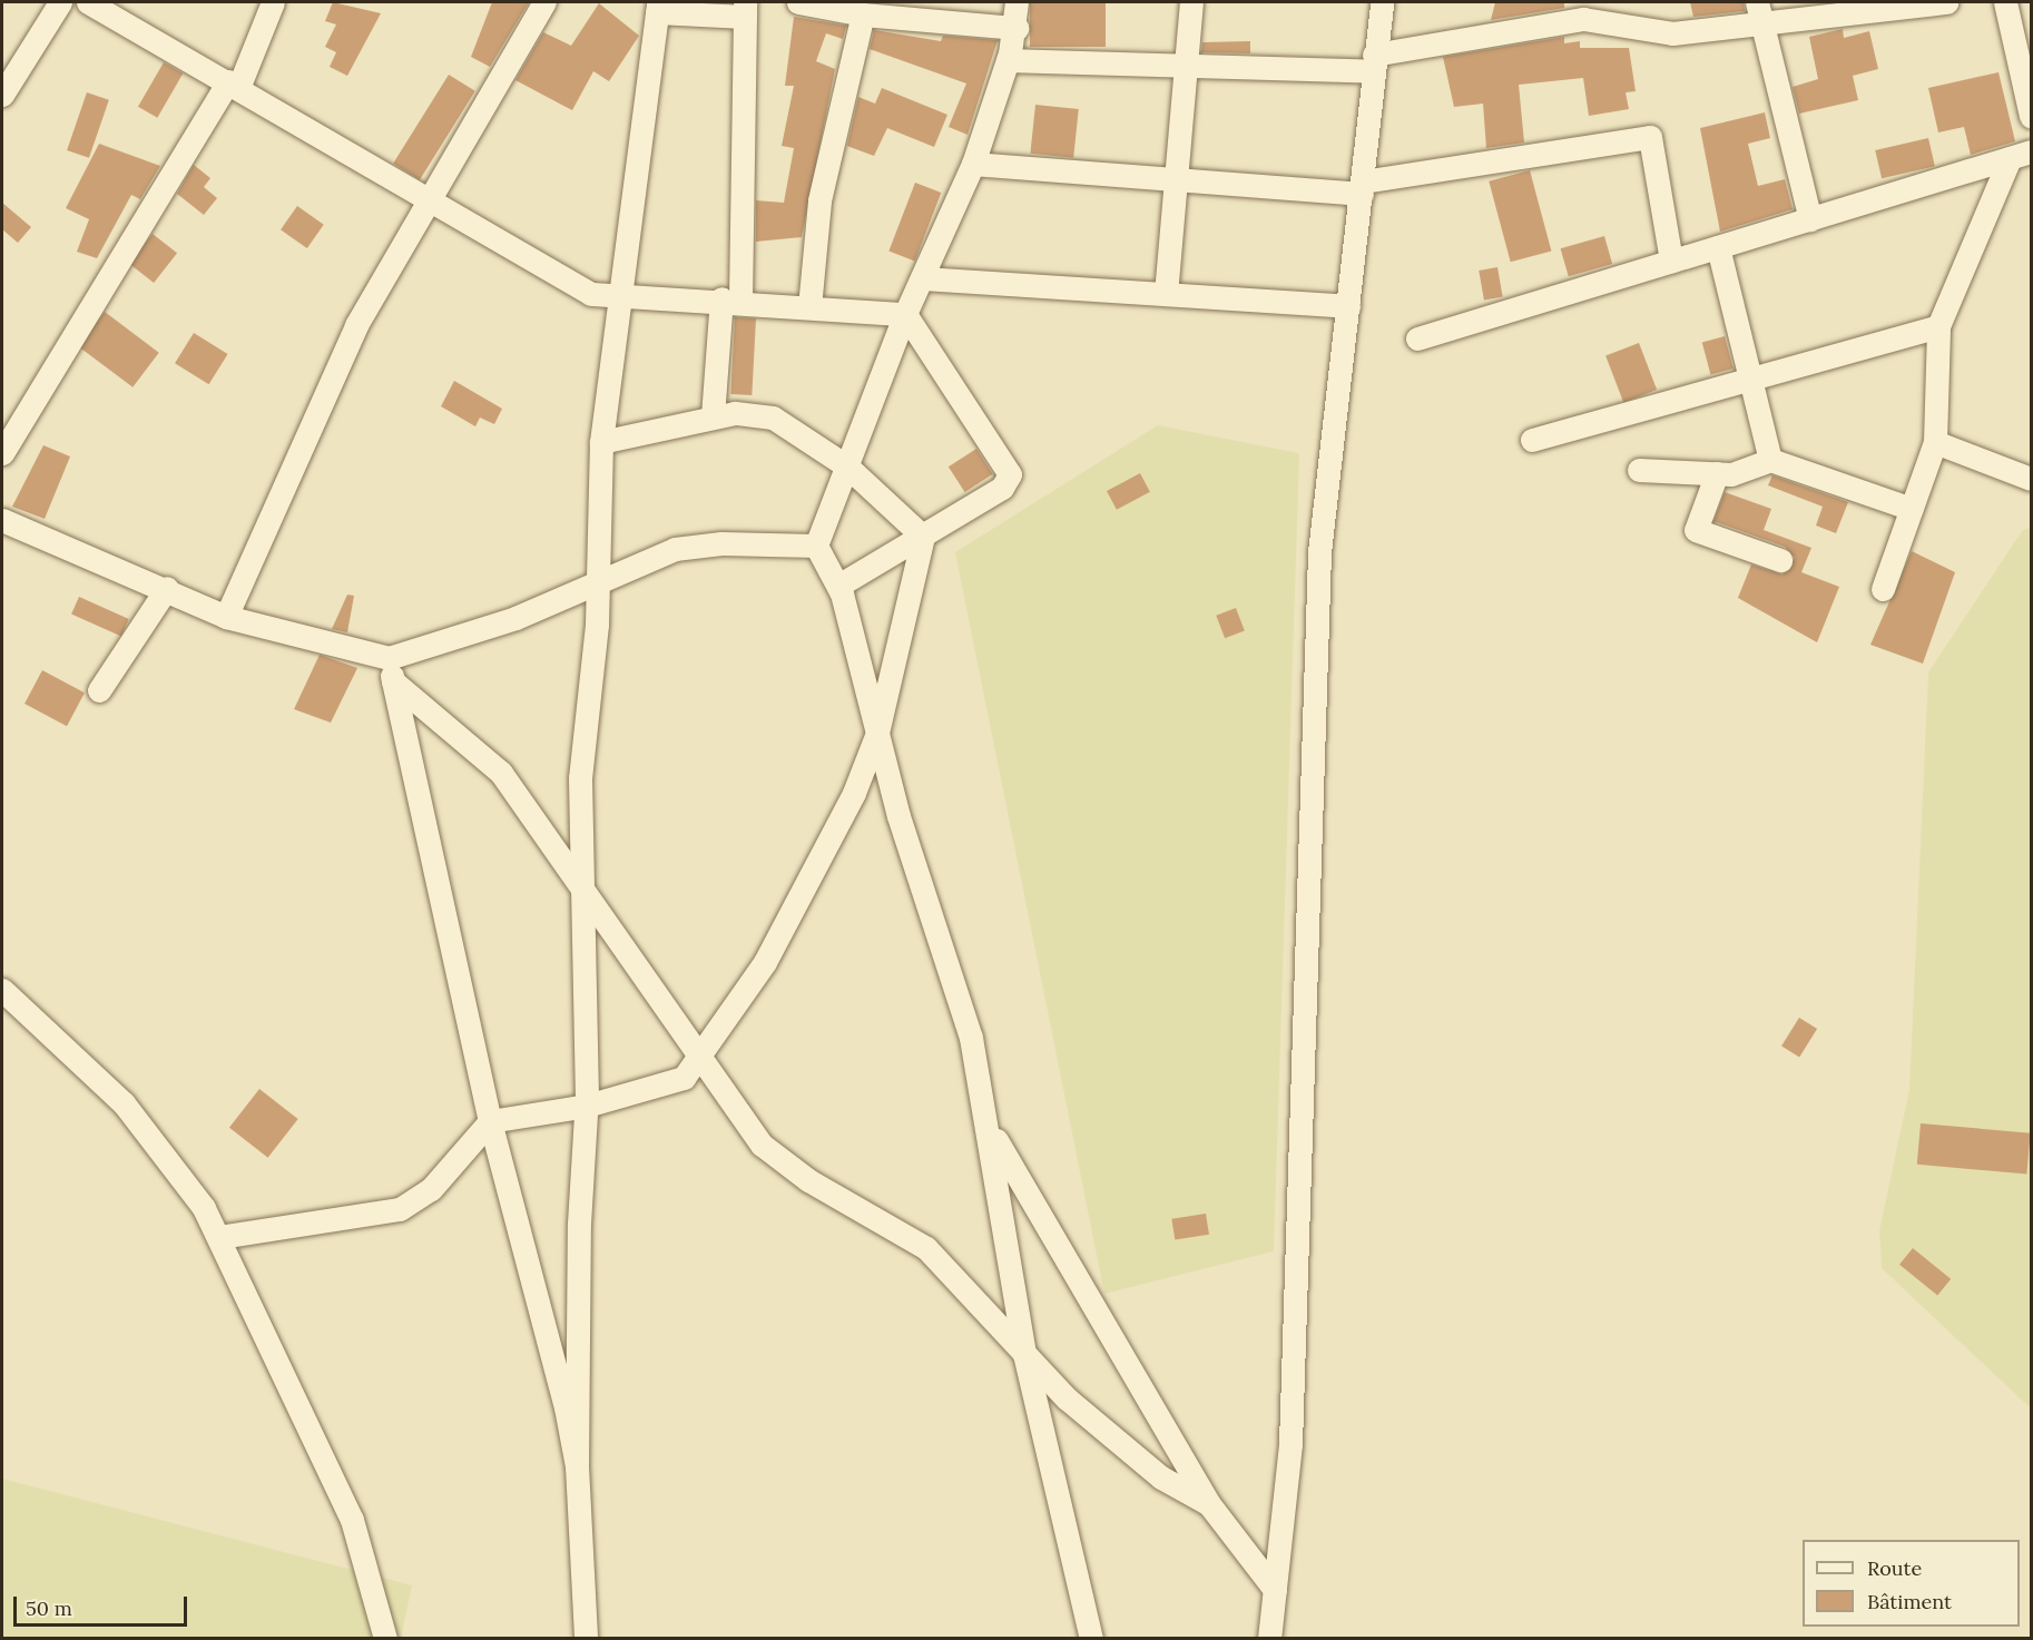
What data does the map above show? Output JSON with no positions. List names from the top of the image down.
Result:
{
  "legend": ["Route", "Bâtiment"],
  "scale_bar": "50 m"
}
